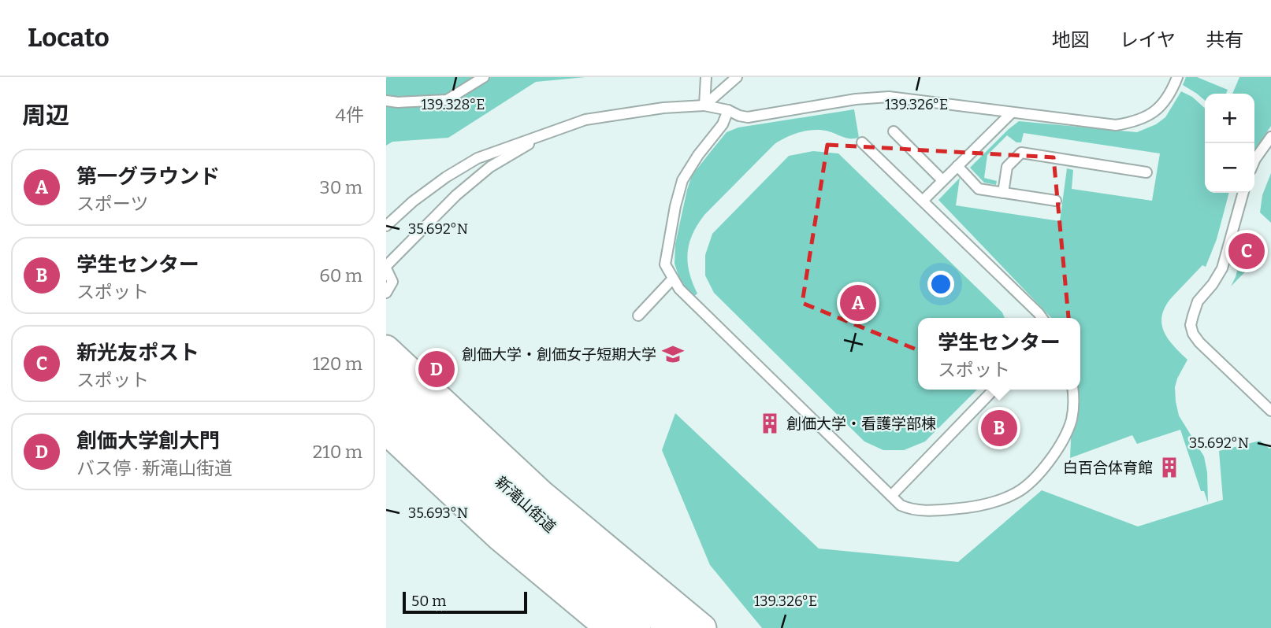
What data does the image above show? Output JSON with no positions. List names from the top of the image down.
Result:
{
  "streets": {
    "main road": ["新滝山街道"]
  },
  "places": {
    "school or university": ["創価大学・創価女子短期大学"],
    "building": ["創価大学・看護学部棟", "白百合体育館"]
  },
  "scale_bar": "50 m",
  "page": {
    "header": "Locato",
    "nav": ["地図", "レイヤ", "共有"],
    "heading": ["周辺", "4件"],
    "map_buttons": ["+", "−"],
    "list": [
      {
        "mark": "A",
        "name": "第一グラウンド",
        "note": "スポーツ",
        "value": "30 m"
      },
      {
        "mark": "B",
        "name": "学生センター",
        "note": "スポット",
        "value": "60 m"
      },
      {
        "mark": "C",
        "name": "新光友ポスト",
        "note": "スポット",
        "value": "120 m"
      },
      {
        "mark": "D",
        "name": "創価大学創大門",
        "note": "バス停 · 新滝山街道",
        "value": "210 m"
      }
    ],
    "pins": [
      "C",
      "A",
      "D",
      "B"
    ],
    "popup": ["学生センター", "スポット"],
    "scale": "50 m"
  },
  "coordinates": [
    "139.328°E",
    "139.326°E",
    "35.692°N",
    "35.693°N"
  ]
}
